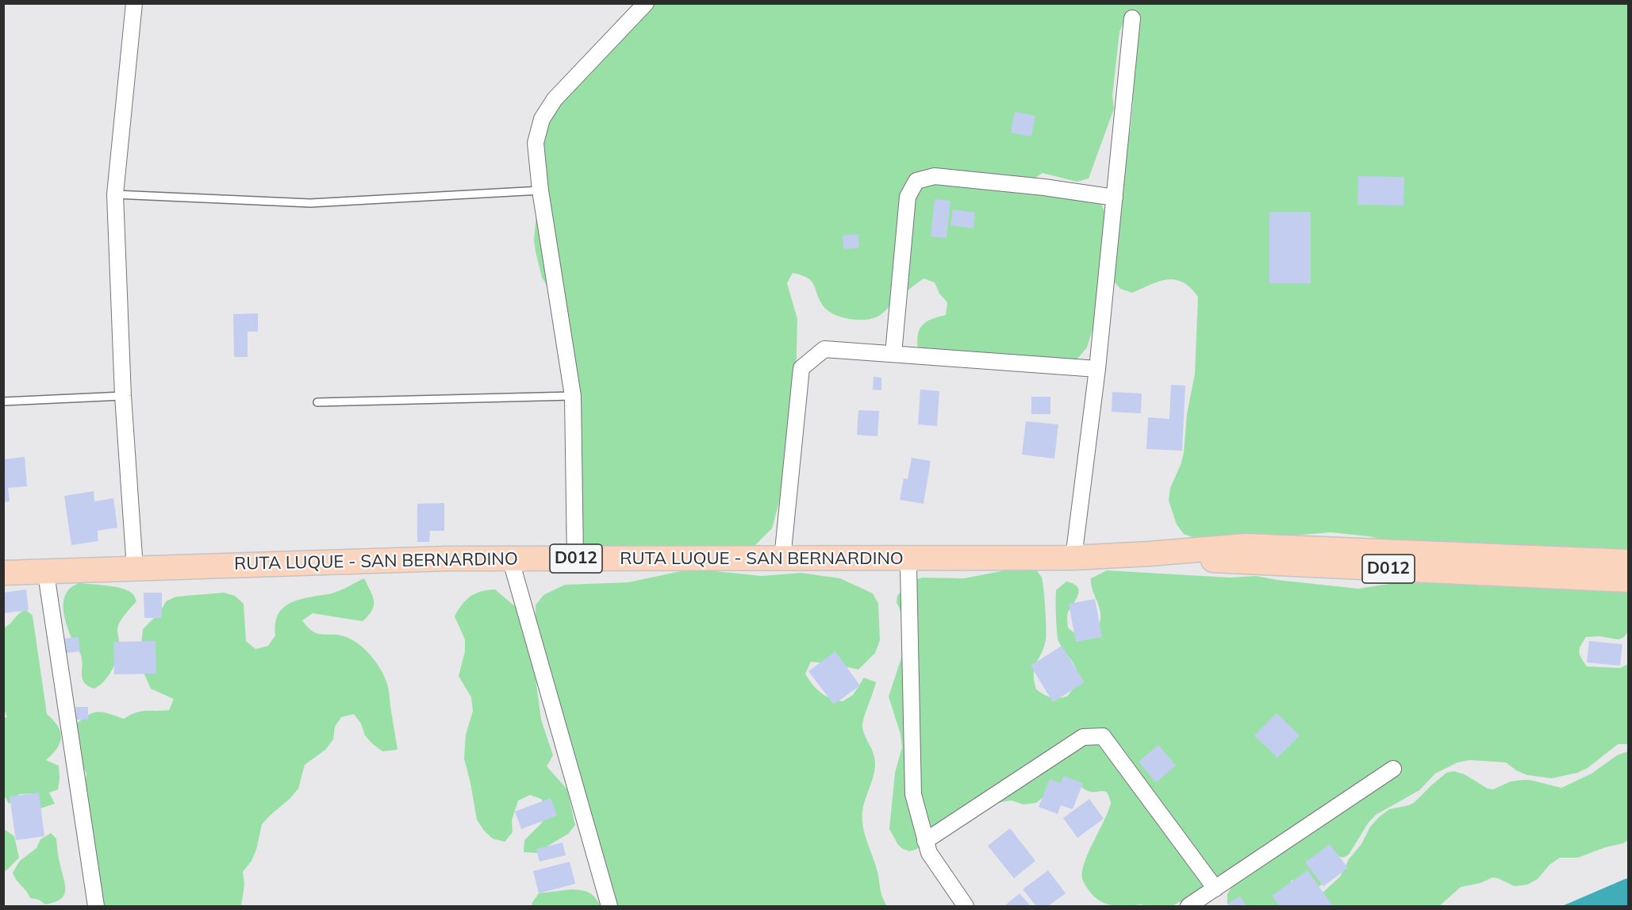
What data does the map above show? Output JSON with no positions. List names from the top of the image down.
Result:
{
  "streets": {
    "main road": ["D012", "RUTA LUQUE - SAN BERNARDINO"]
  },
  "crossings": [
    ["D012", "RUTA LUQUE - SAN BERNARDINO"]
  ]
}
